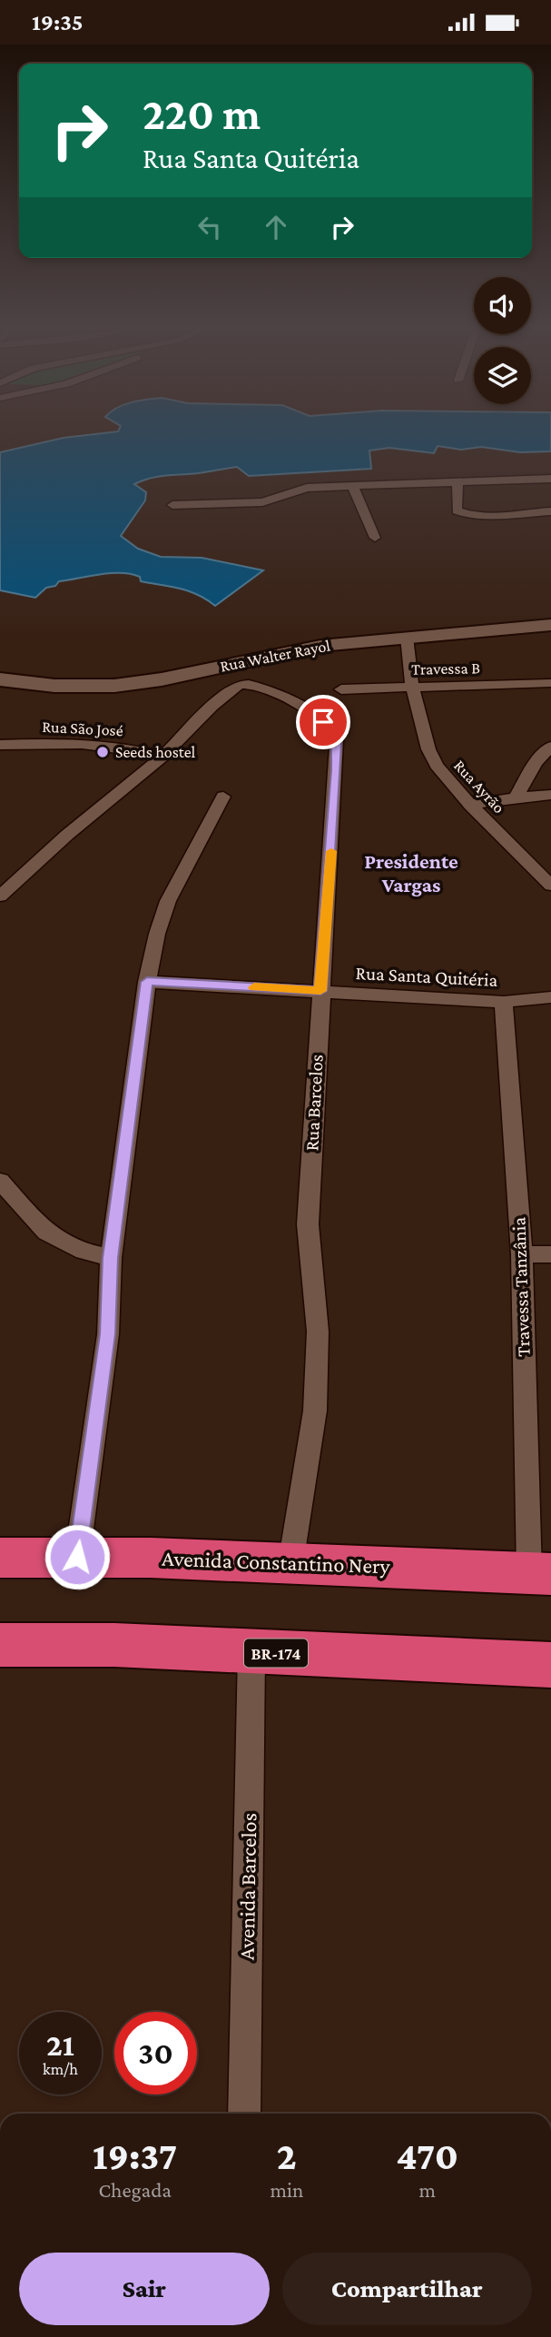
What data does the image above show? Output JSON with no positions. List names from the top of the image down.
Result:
{
  "streets": {
    "highway": ["Avenida Constantino Nery", "BR-174"],
    "street": [
      "Rua Walter Rayol",
      "Travessa B",
      "Rua São José",
      "Rua Ayrão",
      "Rua Santa Quitéria",
      "Rua Barcelos",
      "Travessa Tanzânia",
      "Avenida Barcelos"
    ]
  },
  "crossings": [
    ["Rua Walter Rayol", "Rua Ayrão"],
    ["Travessa B", "Rua Ayrão"],
    ["Rua Santa Quitéria", "Rua Barcelos"],
    ["Rua Santa Quitéria", "Travessa Tanzânia"],
    ["Rua Barcelos", "Avenida Constantino Nery"],
    ["Travessa Tanzânia", "Avenida Constantino Nery"],
    ["BR-174", "Avenida Barcelos"]
  ],
  "districts": ["Presidente Vargas"],
  "places": ["Seeds hostel"],
  "page": {
    "status": "19:35",
    "turn": ["220 m", "Rua Santa Quitéria"],
    "speed": "21 km/h",
    "limit": "30",
    "eta": [
      "19:37",
      "Chegada",
      "2",
      "min",
      "470",
      "m"
    ],
    "buttons": ["Sair", "Compartilhar"]
  }
}
